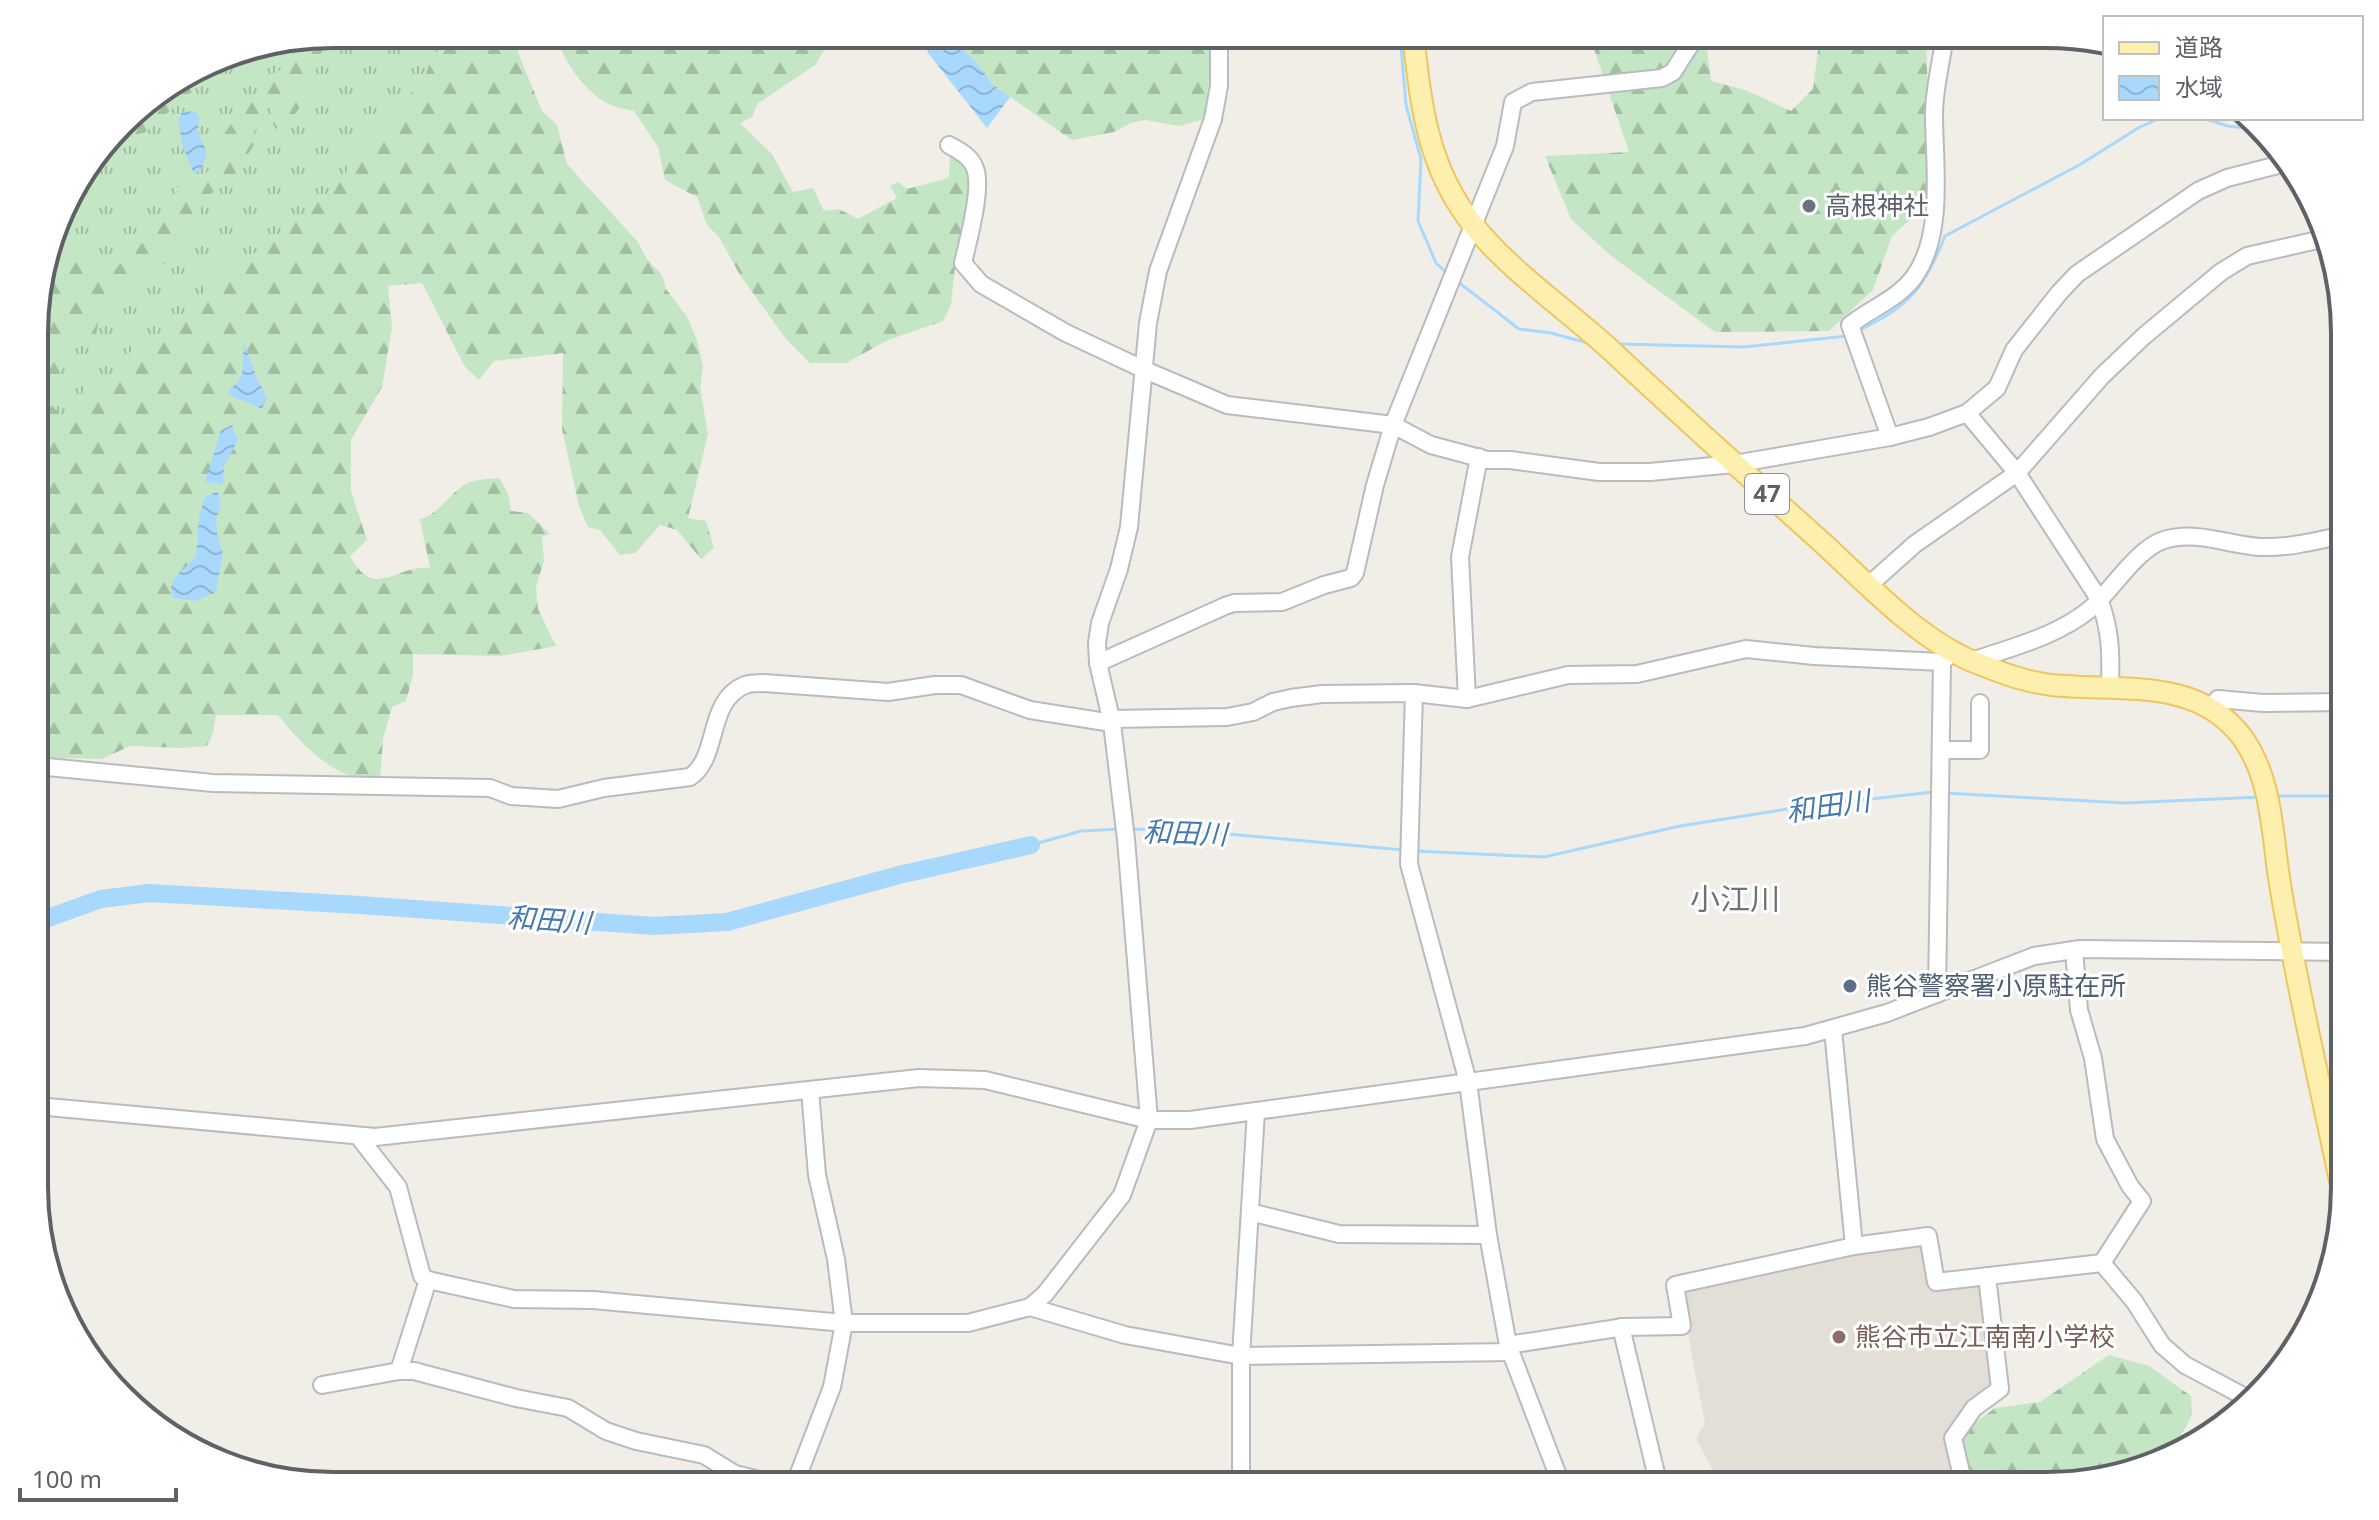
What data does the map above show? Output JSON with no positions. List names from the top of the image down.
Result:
{
  "streets": {
    "main road": ["47"]
  },
  "districts": ["小江川"],
  "water": ["和田川"],
  "places": ["高根神社", "熊谷警察署小原駐在所", "熊谷市立江南南小学校"],
  "legend": ["道路", "水域"],
  "scale_bar": "100 m"
}
